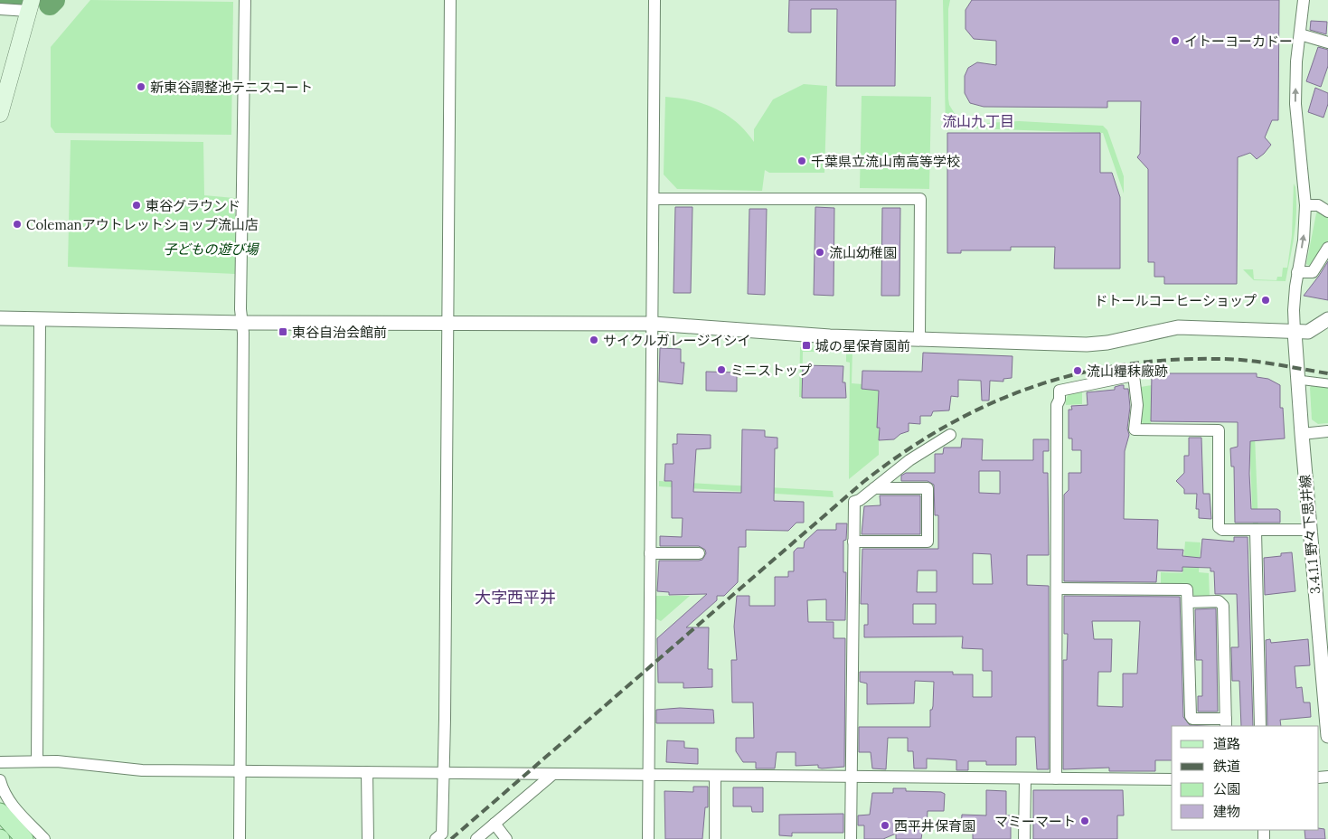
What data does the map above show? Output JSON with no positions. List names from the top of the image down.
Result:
{
  "streets": {
    "street": ["3.4.1.1 野々下思井線"]
  },
  "districts": ["流山九丁目", "大字西平井"],
  "parks": ["子どもの遊び場"],
  "places": {
    "other": [
      "イトーヨーカドー",
      "新東谷調整池テニスコート",
      "千葉県立流山南高等学校",
      "東谷グラウンド",
      "Colemanアウトレットショップ流山店",
      "流山幼稚園",
      "ドトールコーヒーショップ",
      "サイクルガレージイシイ",
      "ミニストップ",
      "流山糧秣廠跡",
      "マミーマート",
      "西平井保育園"
    ],
    "transit": ["東谷自治会館前", "城の星保育園前"]
  },
  "legend": [
    "道路",
    "鉄道",
    "公園",
    "建物"
  ]
}
